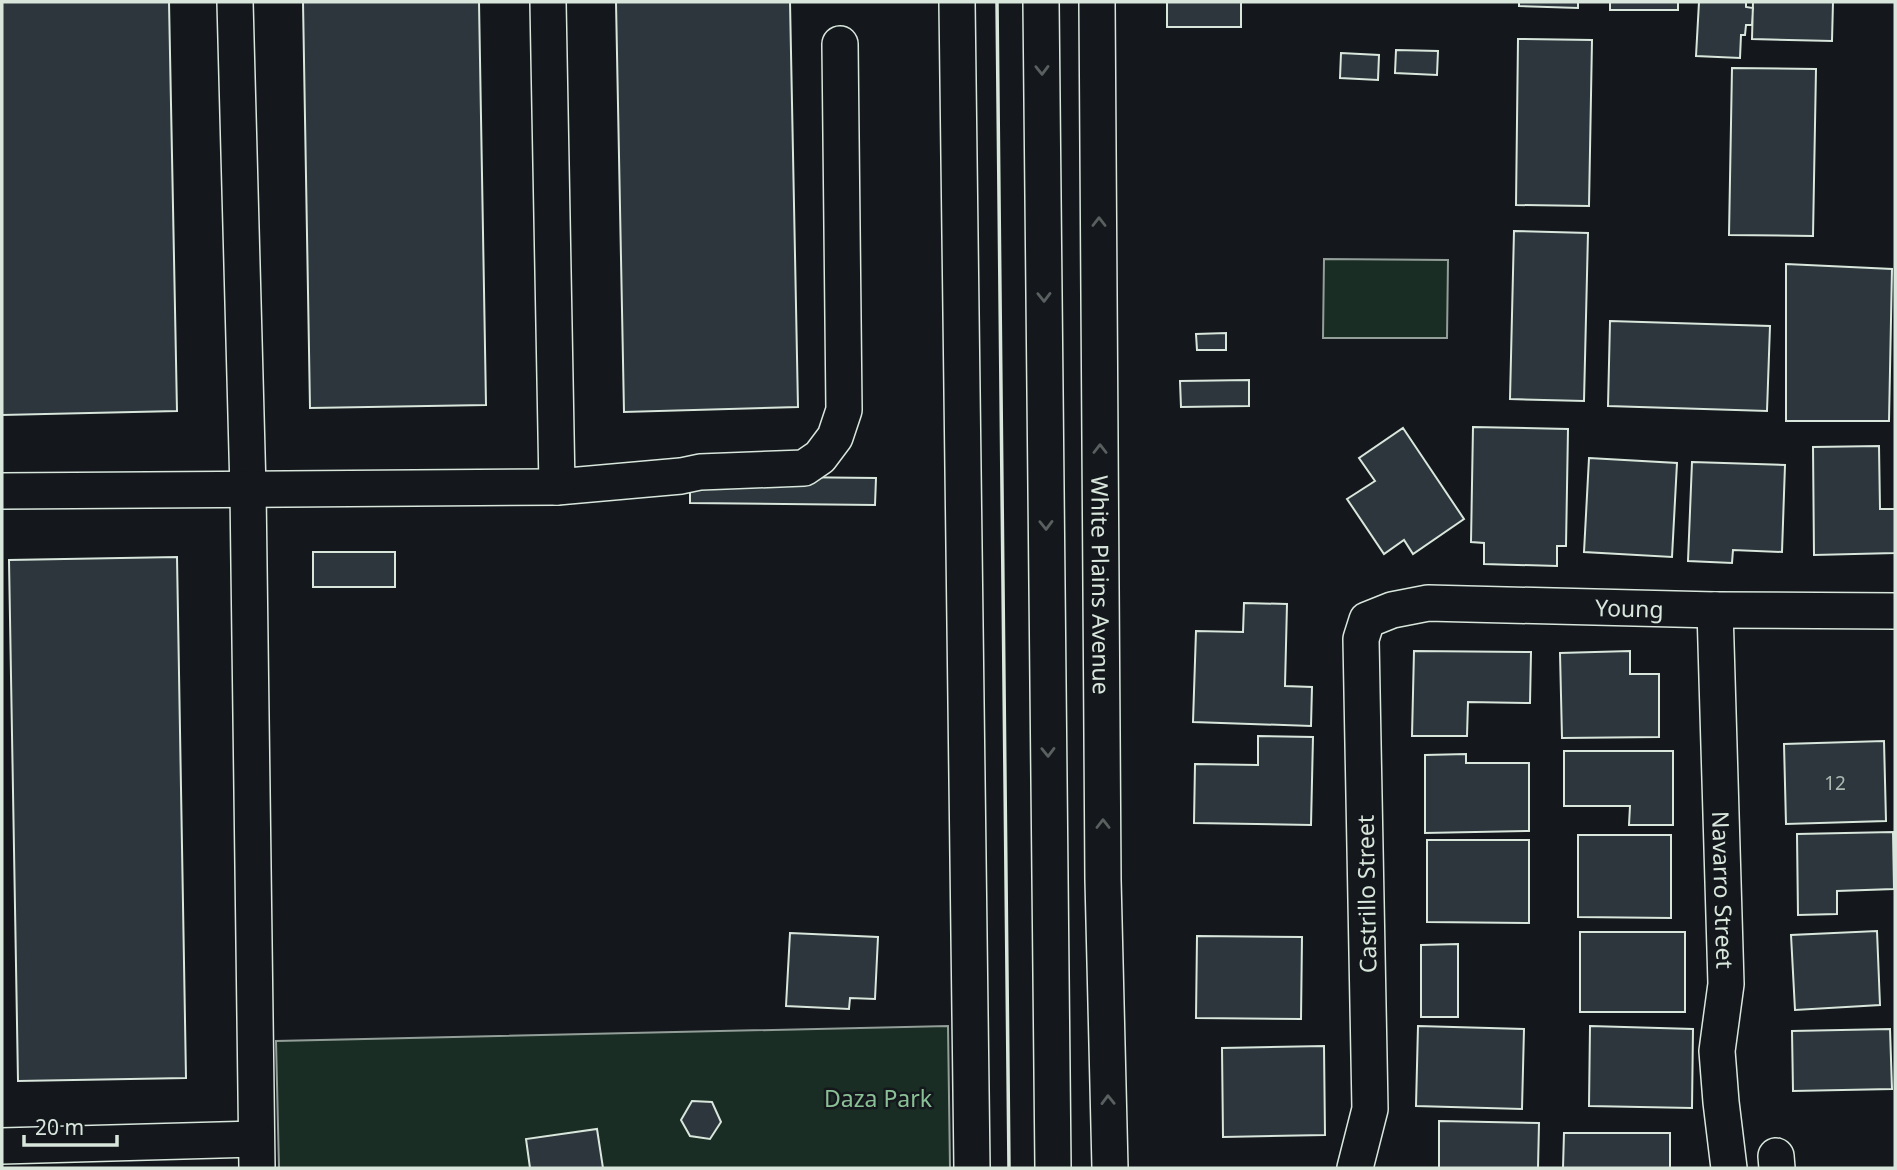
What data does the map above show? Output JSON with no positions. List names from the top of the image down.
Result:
{
  "streets": {
    "street": [
      "White Plains Avenue",
      "Young",
      "Navarro Street",
      "Castrillo Street"
    ]
  },
  "crossings": [
    ["Young", "Navarro Street"],
    ["Young", "Castrillo Street"]
  ],
  "parks": ["Daza Park"],
  "house_numbers": ["12"],
  "scale_bar": "20 m"
}
